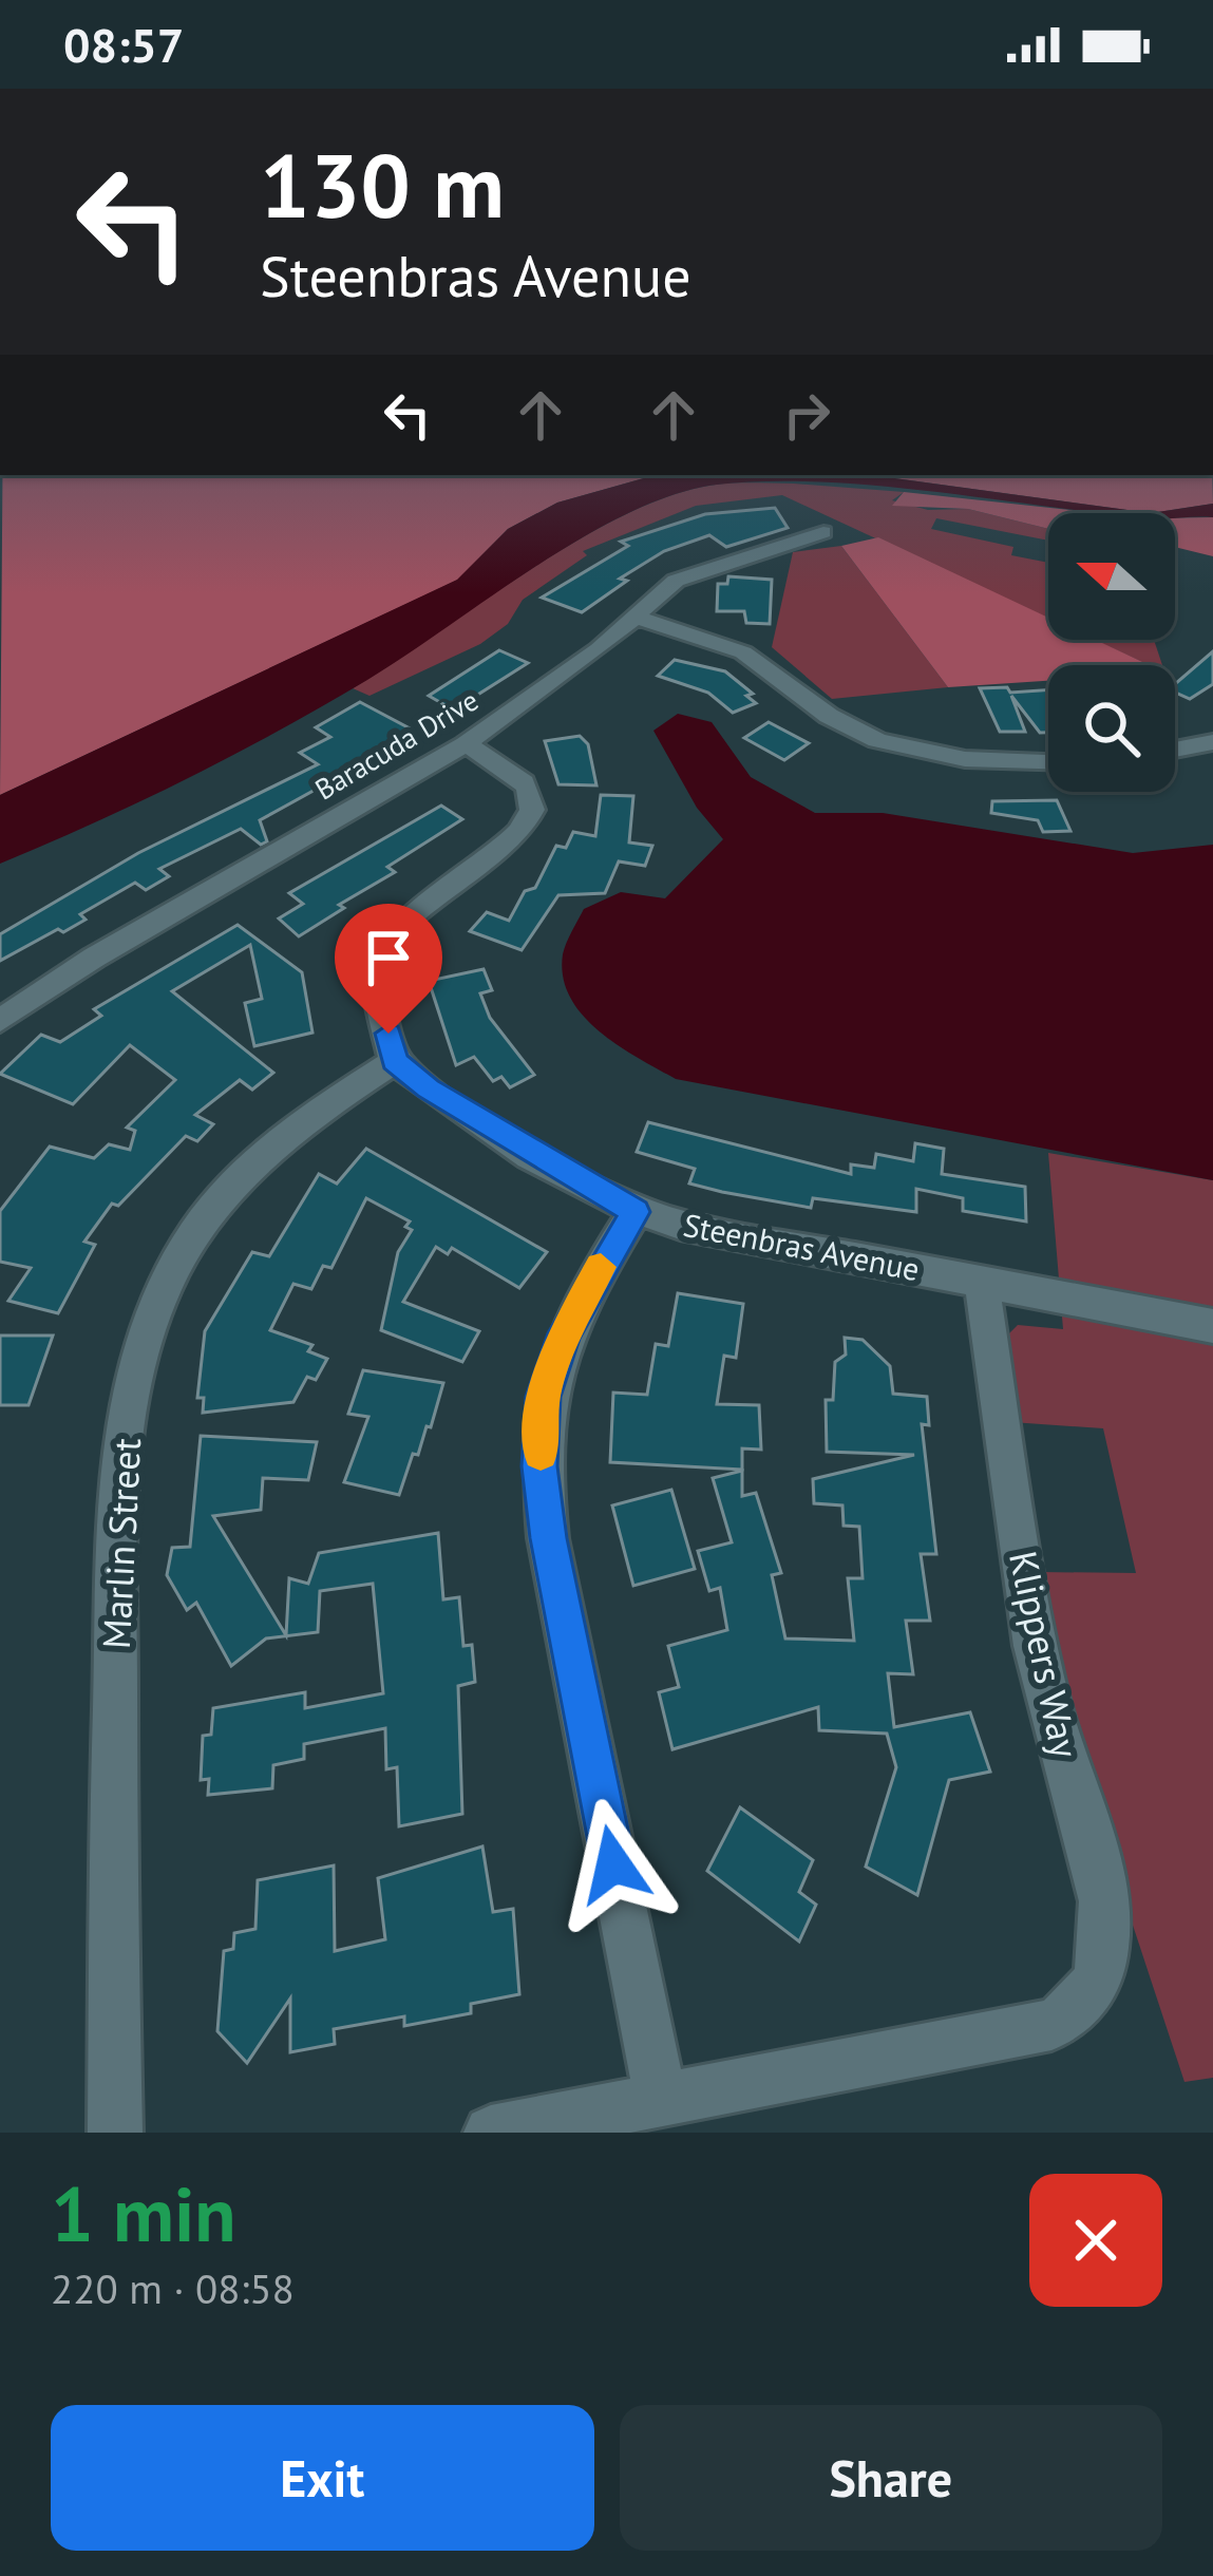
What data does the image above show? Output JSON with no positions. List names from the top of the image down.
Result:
{
  "streets": {
    "street": [
      "Baracuda Drive",
      "Steenbras Avenue",
      "Marlin Street",
      "Klippers Way"
    ]
  },
  "crossings": [
    ["Steenbras Avenue", "Marlin Street"],
    ["Steenbras Avenue", "Klippers Way"]
  ],
  "north": "left",
  "page": {
    "status": "08:57",
    "turn": ["130 m", "Steenbras Avenue"],
    "heading": ["1 min", "220 m · 08:58"],
    "buttons": ["Exit", "Share"]
  }
}
